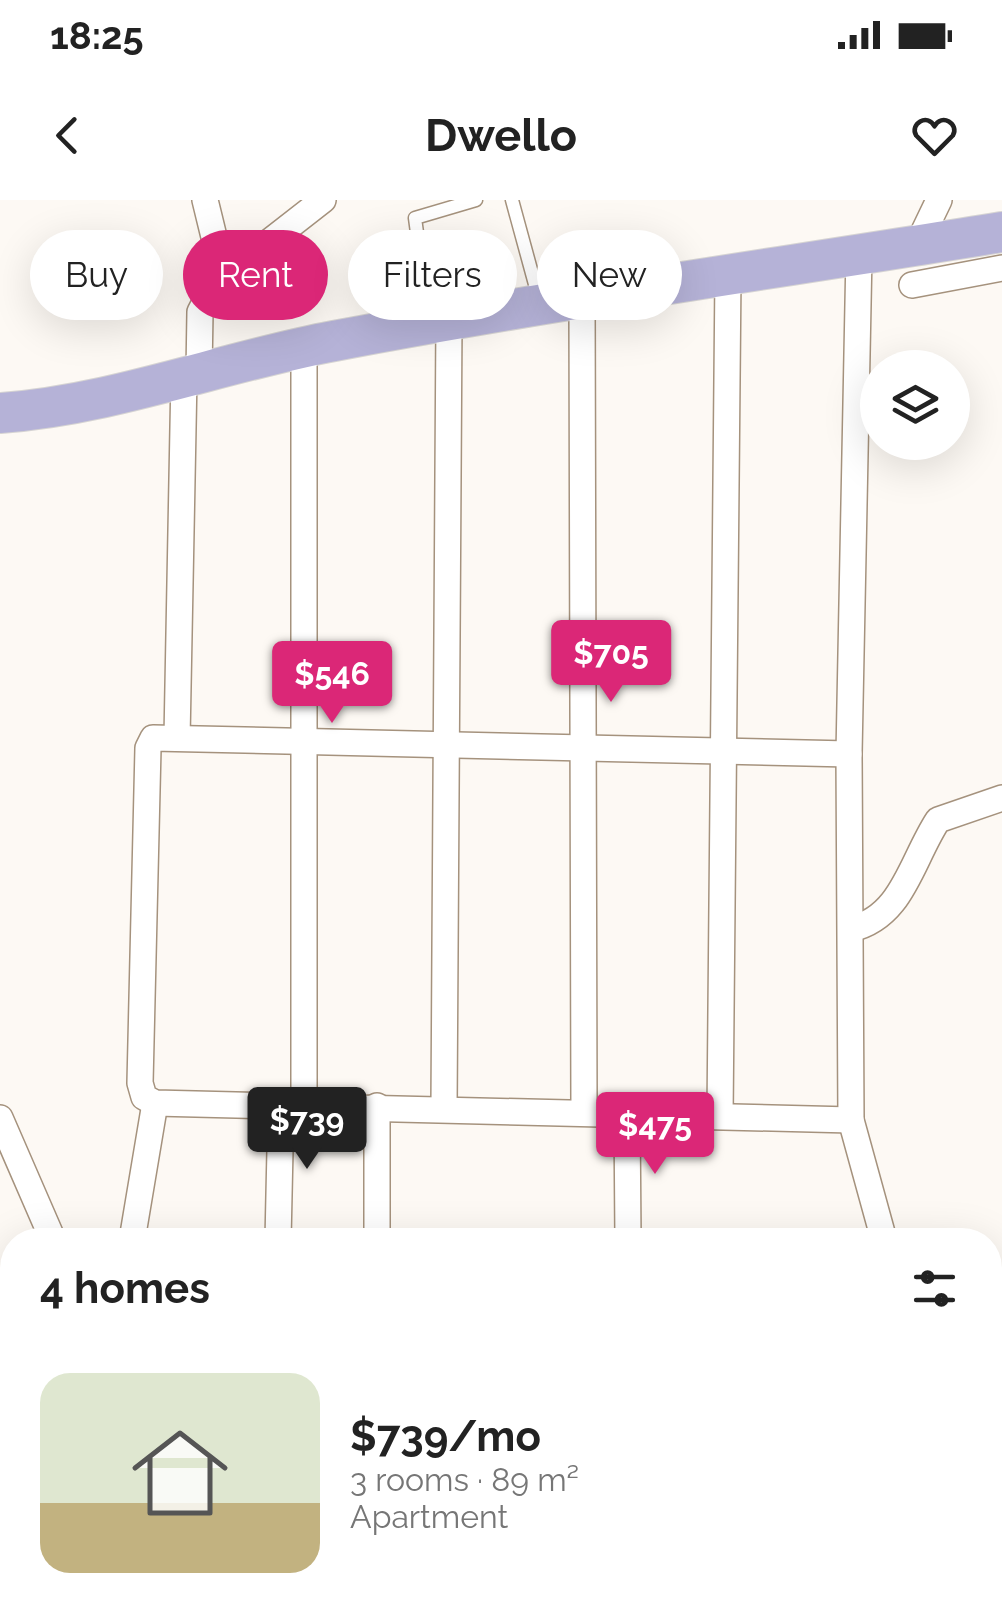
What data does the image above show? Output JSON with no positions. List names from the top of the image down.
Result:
{
  "page": {
    "status": "18:25",
    "header": "Dwello",
    "chip": [
      "Buy",
      "Rent",
      "Filters",
      "New"
    ],
    "price": [
      "$705",
      "$546",
      "$739",
      "$475"
    ],
    "heading": "4 homes",
    "list": [
      {
        "name": "$739/mo",
        "note": "3 rooms · 89 m² · Apartment"
      }
    ]
  }
}
